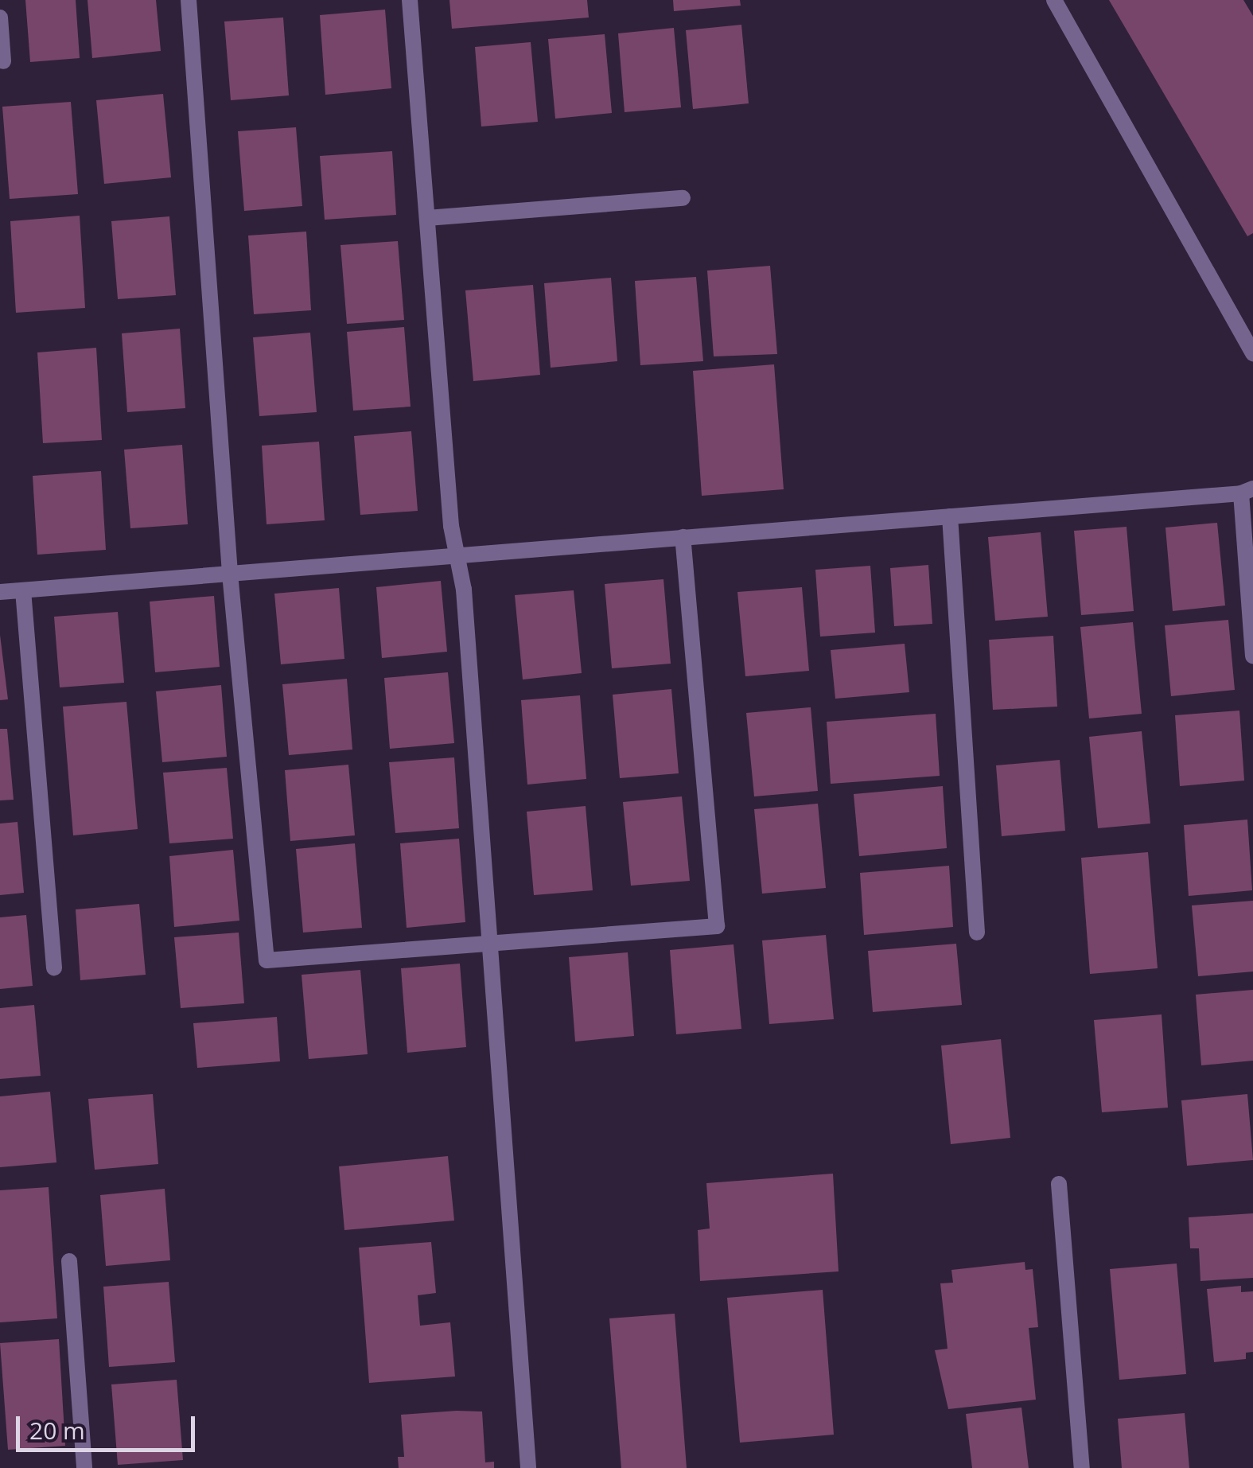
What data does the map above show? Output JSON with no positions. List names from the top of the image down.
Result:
{
  "scale_bar": "20 m"
}
